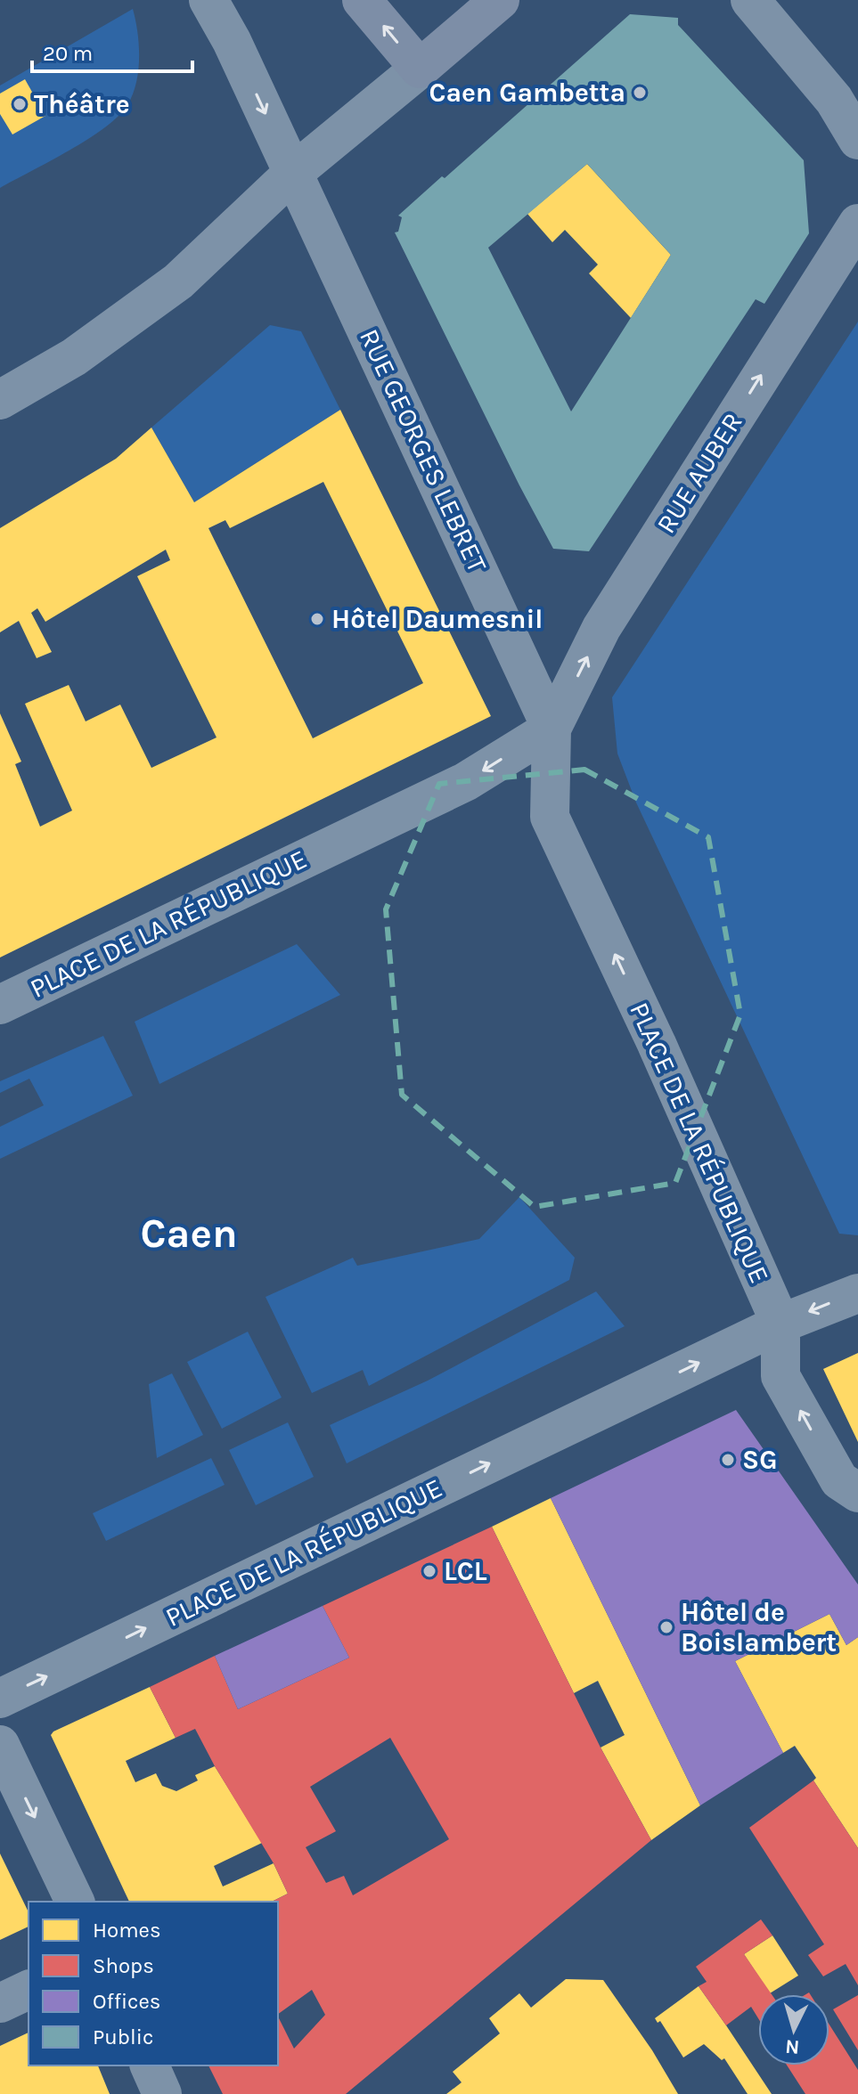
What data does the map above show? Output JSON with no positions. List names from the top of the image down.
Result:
{
  "streets": {
    "street": ["RUE GEORGES LEBRET", "RUE AUBER", "PLACE DE LA RÉPUBLIQUE"]
  },
  "crossings": [
    ["RUE GEORGES LEBRET", "RUE AUBER"],
    ["RUE GEORGES LEBRET", "PLACE DE LA RÉPUBLIQUE"],
    ["RUE AUBER", "PLACE DE LA RÉPUBLIQUE"]
  ],
  "one_way": ["RUE AUBER"],
  "districts": ["Caen"],
  "places": [
    "Caen Gambetta",
    "Théâtre",
    "Hôtel Daumesnil",
    "SG",
    "LCL",
    "Hôtel de Boislambert"
  ],
  "legend": [
    "Homes",
    "Shops",
    "Offices",
    "Public"
  ],
  "scale_bar": "20 m",
  "north": "bottom"
}
